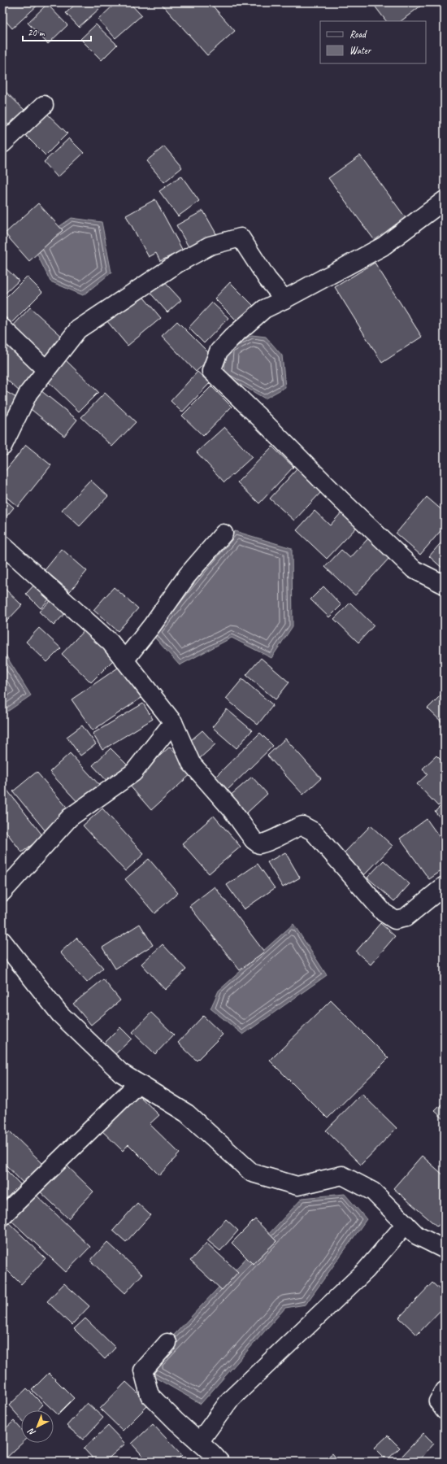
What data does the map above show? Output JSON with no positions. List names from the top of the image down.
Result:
{
  "legend": ["Road", "Water"],
  "scale_bar": "20 m",
  "north": "bottom left"
}
